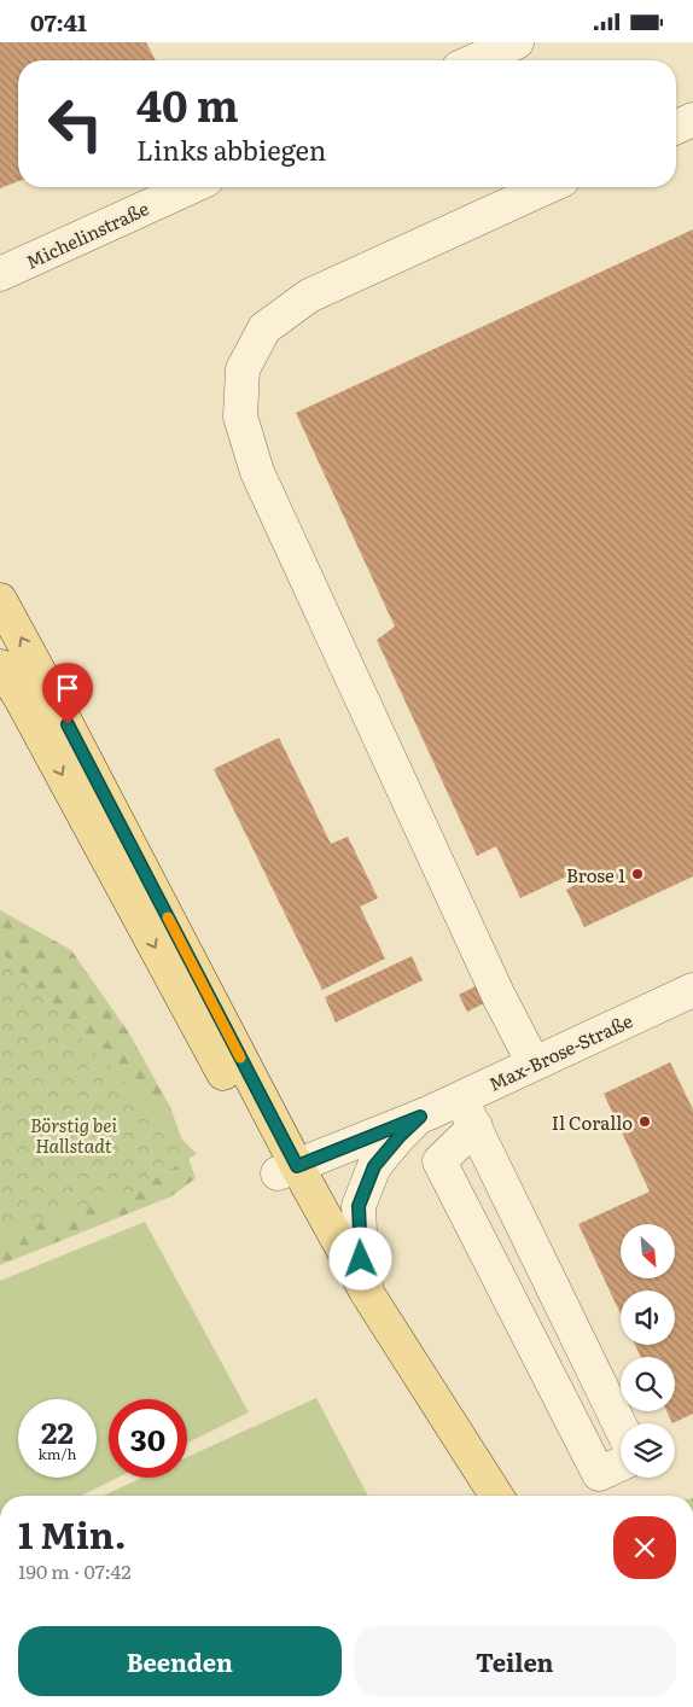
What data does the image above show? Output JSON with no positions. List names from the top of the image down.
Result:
{
  "streets": {
    "street": ["Michelinstraße", "Max-Brose-Straße"]
  },
  "parks": ["Börstig bei Hallstadt"],
  "places": ["Brose 1", "Il Corallo"],
  "north": "bottom right",
  "page": {
    "status": "07:41",
    "turn": ["40 m", "Links abbiegen"],
    "speed": "22 km/h",
    "limit": "30",
    "heading": ["1 Min.", "190 m · 07:42"],
    "buttons": ["Beenden", "Teilen"]
  }
}
